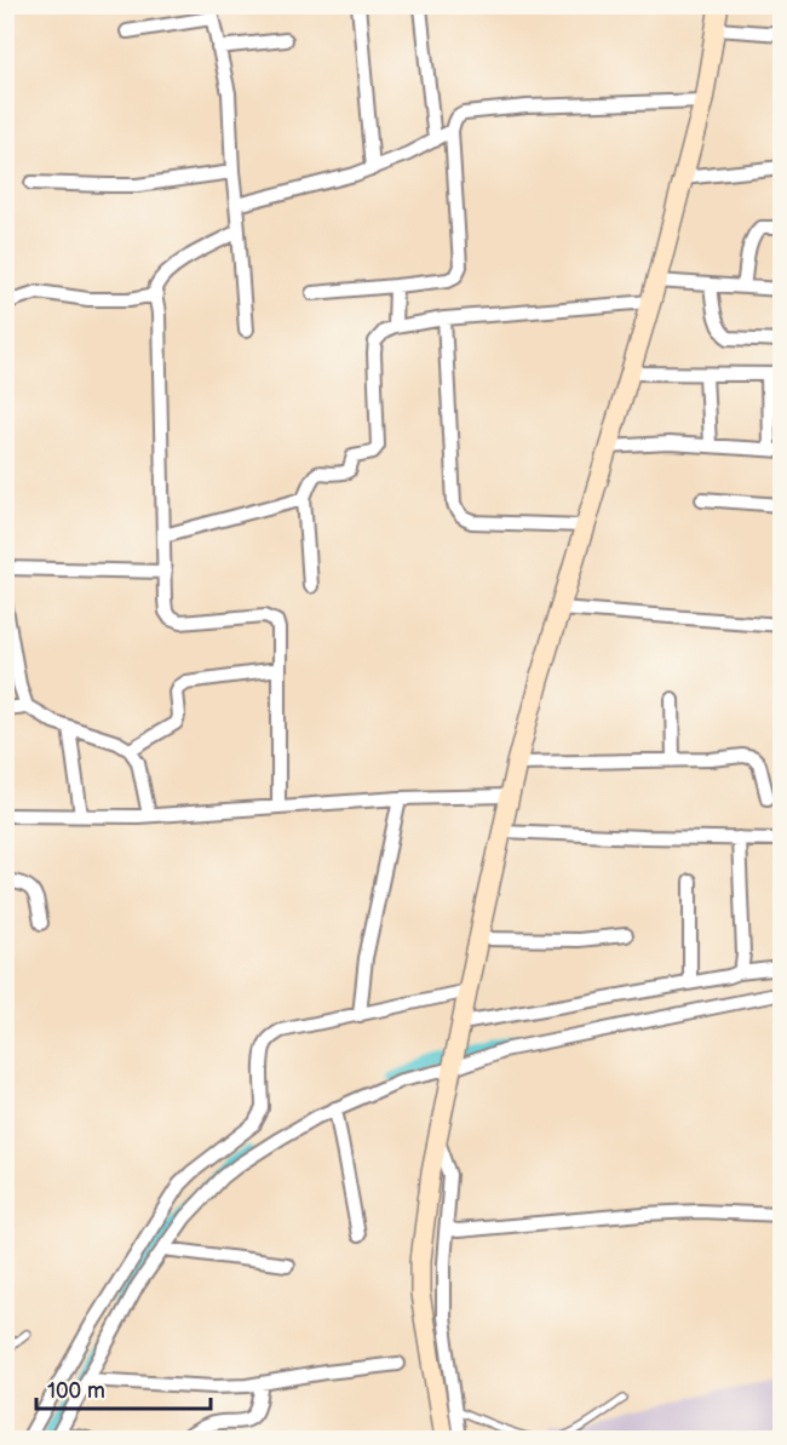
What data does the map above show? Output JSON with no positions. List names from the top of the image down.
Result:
{
  "scale_bar": "100 m"
}
